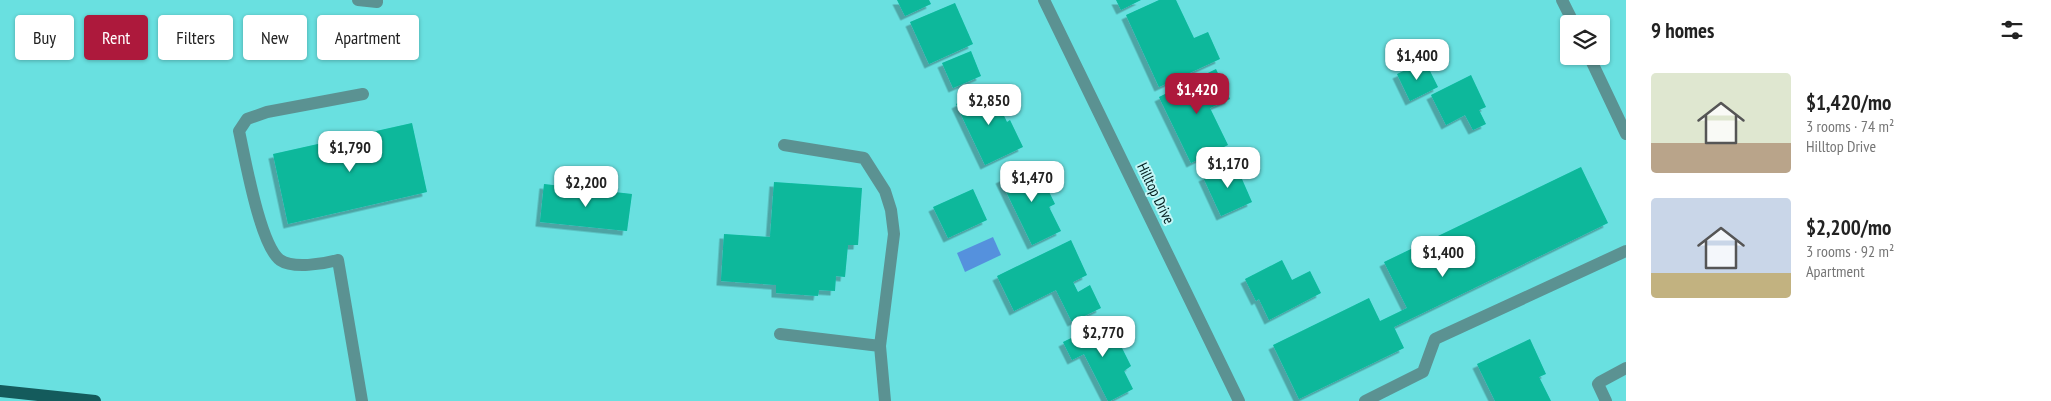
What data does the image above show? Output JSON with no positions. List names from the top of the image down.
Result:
{
  "streets": {
    "street": ["Hilltop Drive"]
  },
  "page": {
    "heading": "9 homes",
    "chip": [
      "Buy",
      "Rent",
      "Filters",
      "New",
      "Apartment"
    ],
    "price": [
      "$1,400",
      "$1,420",
      "$2,850",
      "$1,790",
      "$1,170",
      "$1,470",
      "$2,200",
      "$1,400",
      "$2,770"
    ],
    "list": [
      {
        "name": "$1,420/mo",
        "note": "3 rooms · 74 m² · Hilltop Drive"
      },
      {
        "name": "$2,200/mo",
        "note": "3 rooms · 92 m² · Apartment"
      }
    ]
  }
}
